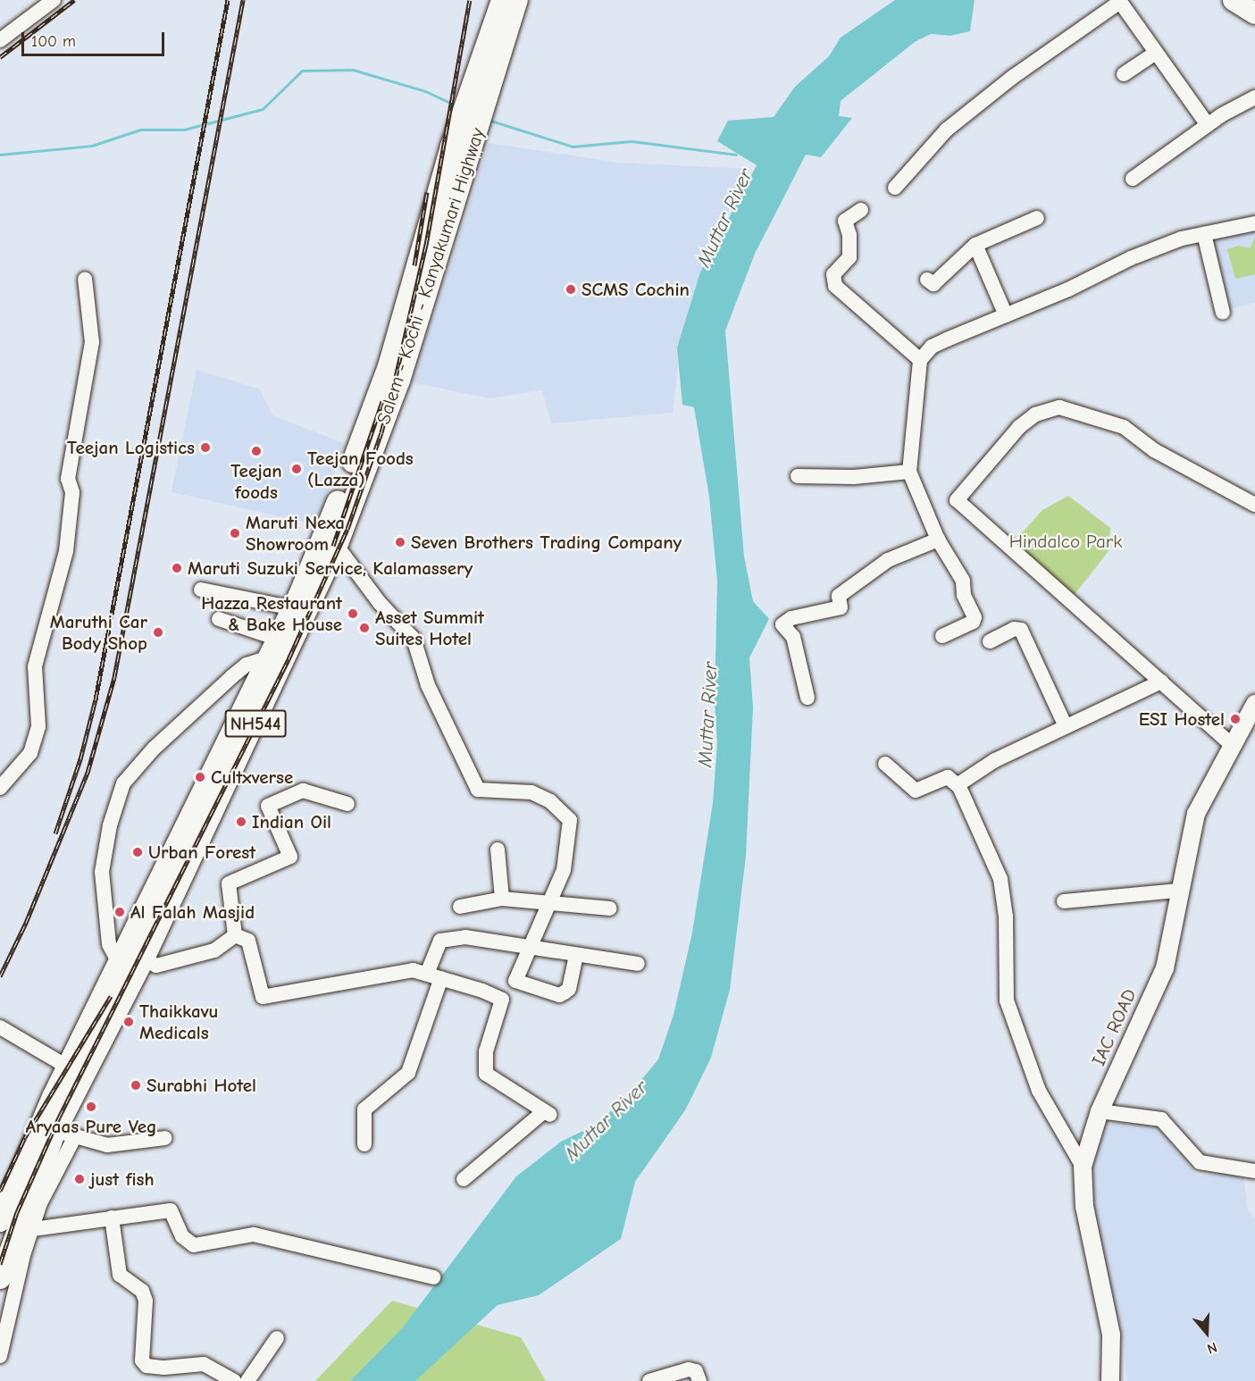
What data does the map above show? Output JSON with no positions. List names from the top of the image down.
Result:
{
  "streets": {
    "highway": ["Salem - Kochi - Kanyakumari Highway", "NH544"],
    "main road": ["IAC ROAD"]
  },
  "crossings": [
    ["Salem - Kochi - Kanyakumari Highway", "NH544"]
  ],
  "water": ["Muttar River"],
  "parks": ["Hindalco Park"],
  "places": [
    "SCMS Cochin",
    "Teejan Logistics",
    "Teejan foods",
    "Teejan Foods (Lazza)",
    "Maruti Nexa Showroom",
    "Seven Brothers Trading Company",
    "Maruti Suzuki Service, Kalamassery",
    "Hazza Restaurant & Bake House",
    "Asset Summit Suites Hotel",
    "Maruthi Car Body Shop",
    "ESI Hostel",
    "Cultxverse",
    "Indian Oil",
    "Urban Forest",
    "Al Falah Masjid",
    "Thaikkavu Medicals",
    "Surabhi Hotel",
    "Aryaas Pure Veg",
    "just fish"
  ],
  "scale_bar": "100 m",
  "north": "bottom"
}
